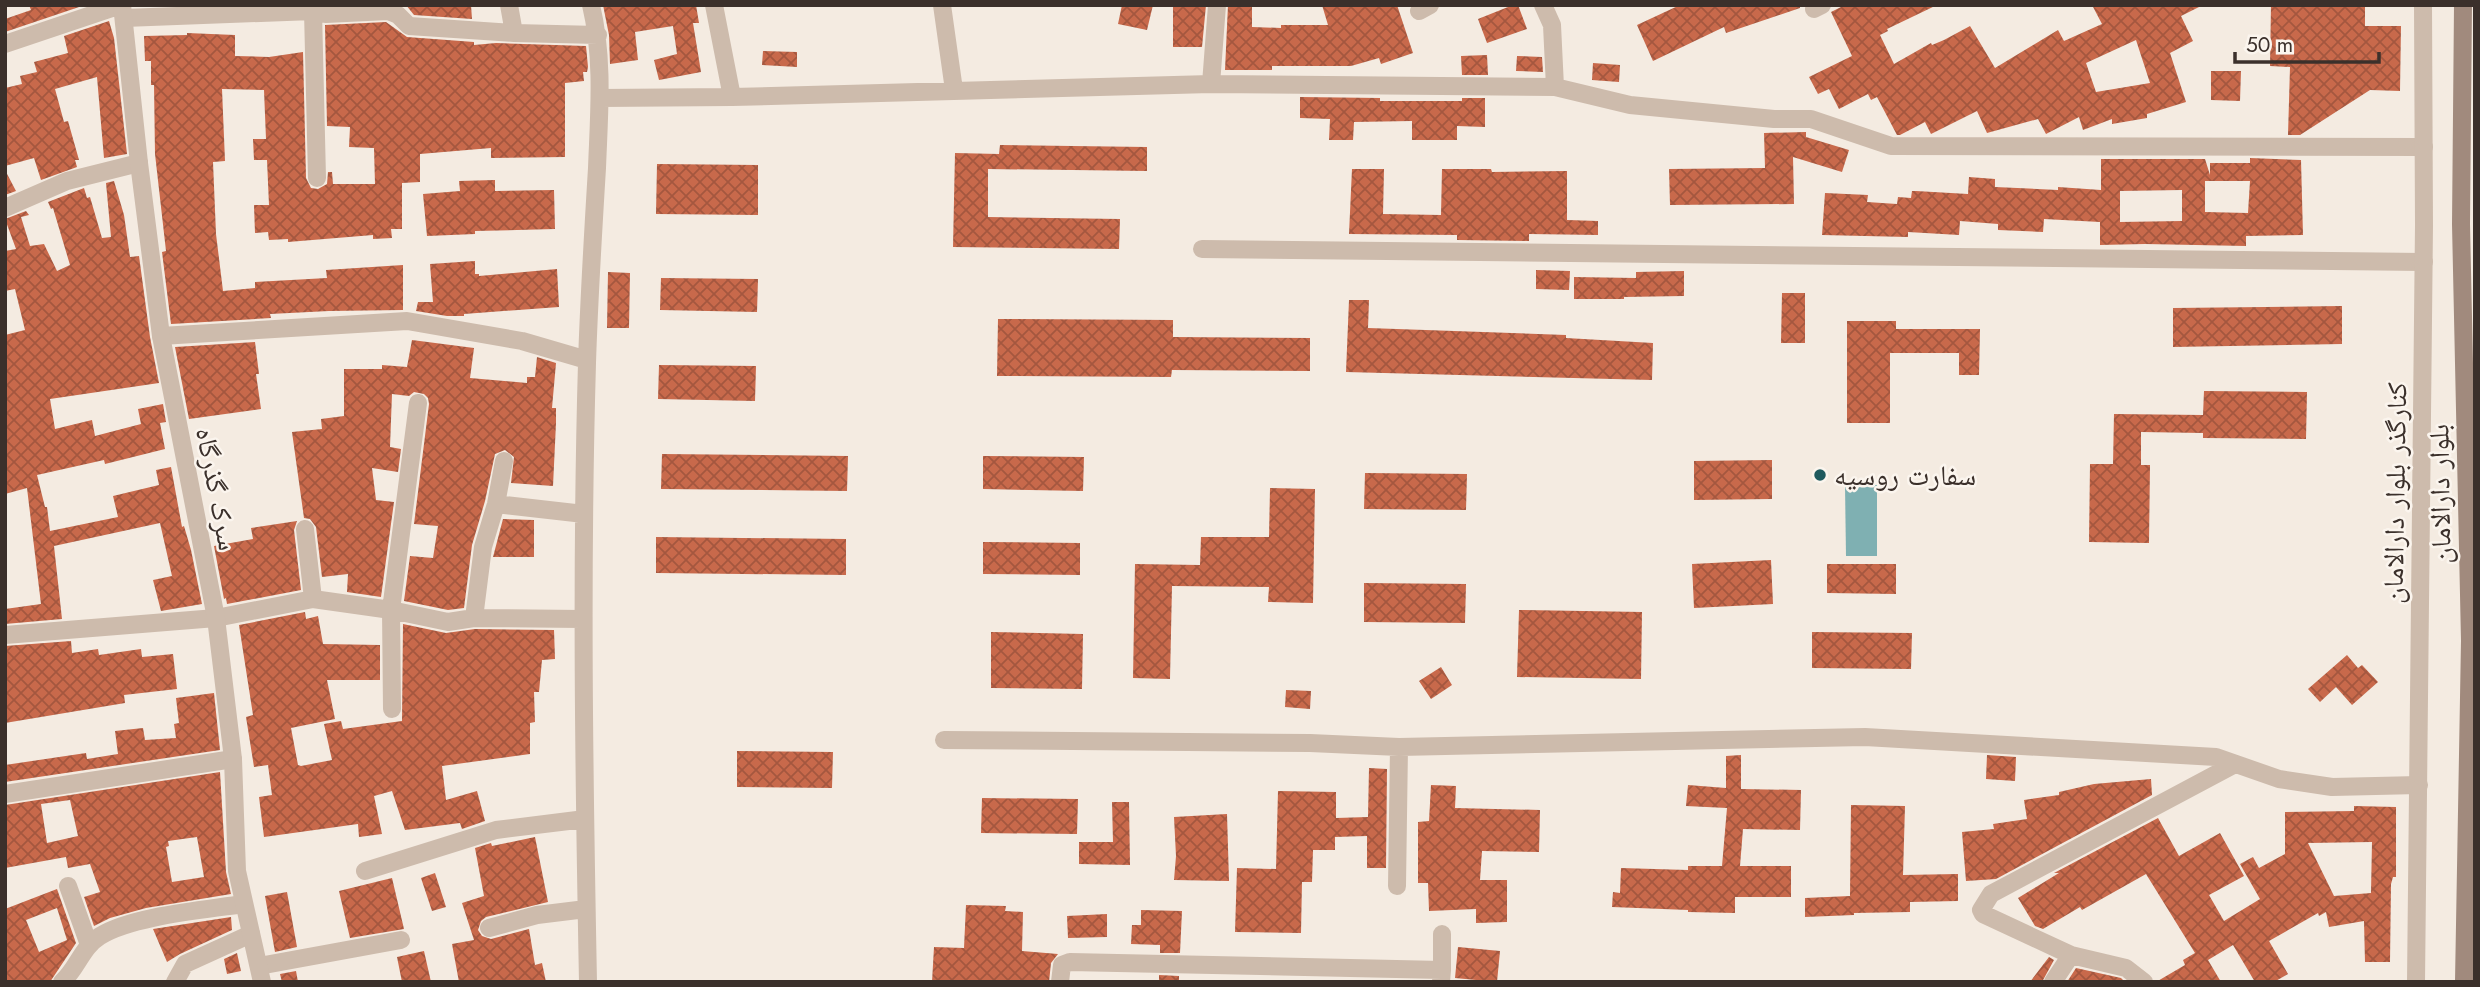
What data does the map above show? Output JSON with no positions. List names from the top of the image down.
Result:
{
  "streets": {
    "main road": ["بلوار دارالامان"],
    "street": ["سرک گذرگاه", "کنارگذر بلوار دارالامان"]
  },
  "places": ["سفارت روسیه"],
  "scale_bar": "50 m"
}
